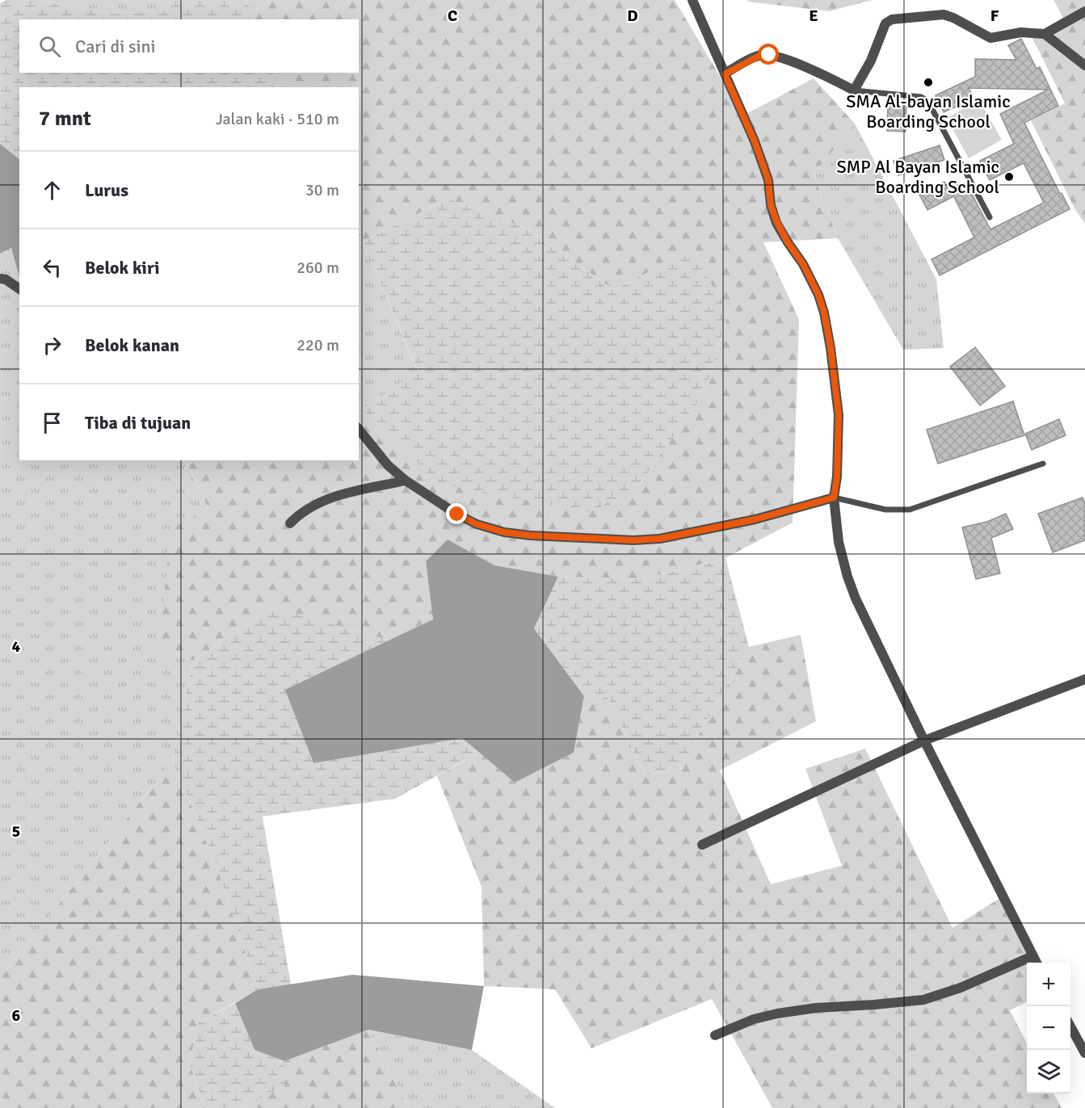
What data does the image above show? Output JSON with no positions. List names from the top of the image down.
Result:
{
  "places": ["SMA Al-bayan Islamic Boarding School", "SMP Al Bayan Islamic Boarding School"],
  "page": {
    "search": "Cari di sini",
    "heading": ["7 mnt", "Jalan kaki · 510 m"],
    "list": [
      ["Lurus", "30 m"],
      ["Belok kiri", "260 m"],
      ["Belok kanan", "220 m"],
      "Tiba di tujuan"
    ],
    "map_buttons": ["+", "−"]
  },
  "grid": {
    "columns": [
      "C",
      "D",
      "E",
      "F"
    ],
    "rows": ["4", "5", "6"]
  }
}
